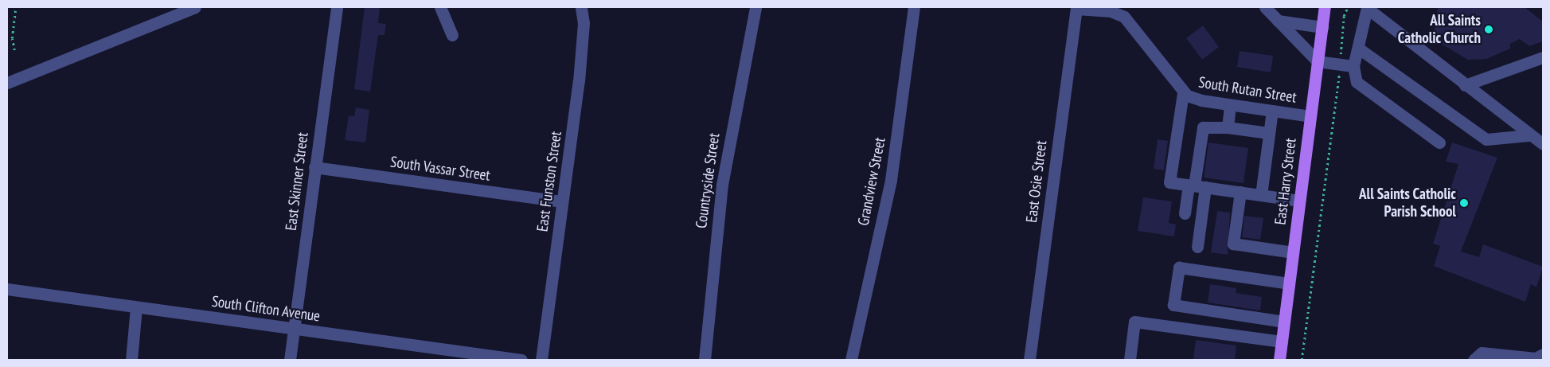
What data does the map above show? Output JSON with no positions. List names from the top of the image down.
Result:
{
  "streets": {
    "main road": ["East Harry Street"],
    "street": [
      "South Rutan Street",
      "South Vassar Street",
      "Countryside Street",
      "East Skinner Street",
      "East Funston Street",
      "Grandview Street",
      "East Osie Street",
      "South Clifton Avenue"
    ]
  },
  "crossings": [
    ["South Rutan Street", "East Osie Street"],
    ["South Rutan Street", "East Harry Street"],
    ["South Vassar Street", "East Skinner Street"],
    ["South Vassar Street", "East Funston Street"],
    ["East Skinner Street", "South Clifton Avenue"]
  ],
  "places": ["All Saints Catholic Church", "All Saints Catholic Parish School"]
}
